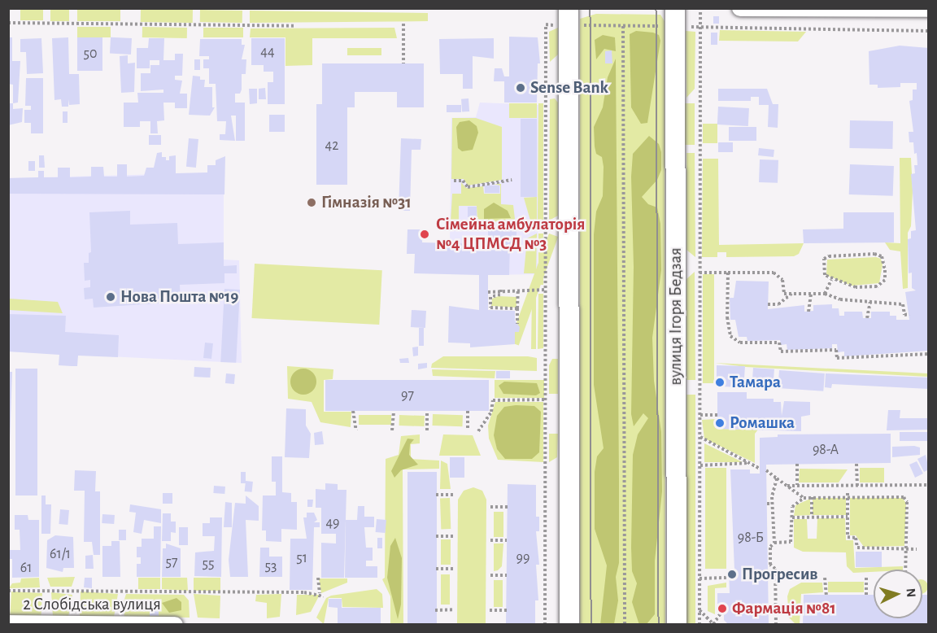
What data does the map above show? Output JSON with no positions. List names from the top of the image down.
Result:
{
  "streets": {
    "street": ["вулиця Ігоря Бедзая", "2 Слобідська вулиця"]
  },
  "places": [
    "Sense Bank",
    "Гімназія №31",
    "Сімейна амбулаторія №4 ЦПМСД №3",
    "Нова Пошта №19",
    "Тамара",
    "Ромашка",
    "Прогресив",
    "Фармація №81"
  ],
  "house_numbers": [
    "44",
    "50",
    "42",
    "97",
    "98-А",
    "49",
    "98-Б",
    "61/1",
    "51",
    "99",
    "57",
    "55",
    "53",
    "61"
  ],
  "north": "right"
}
